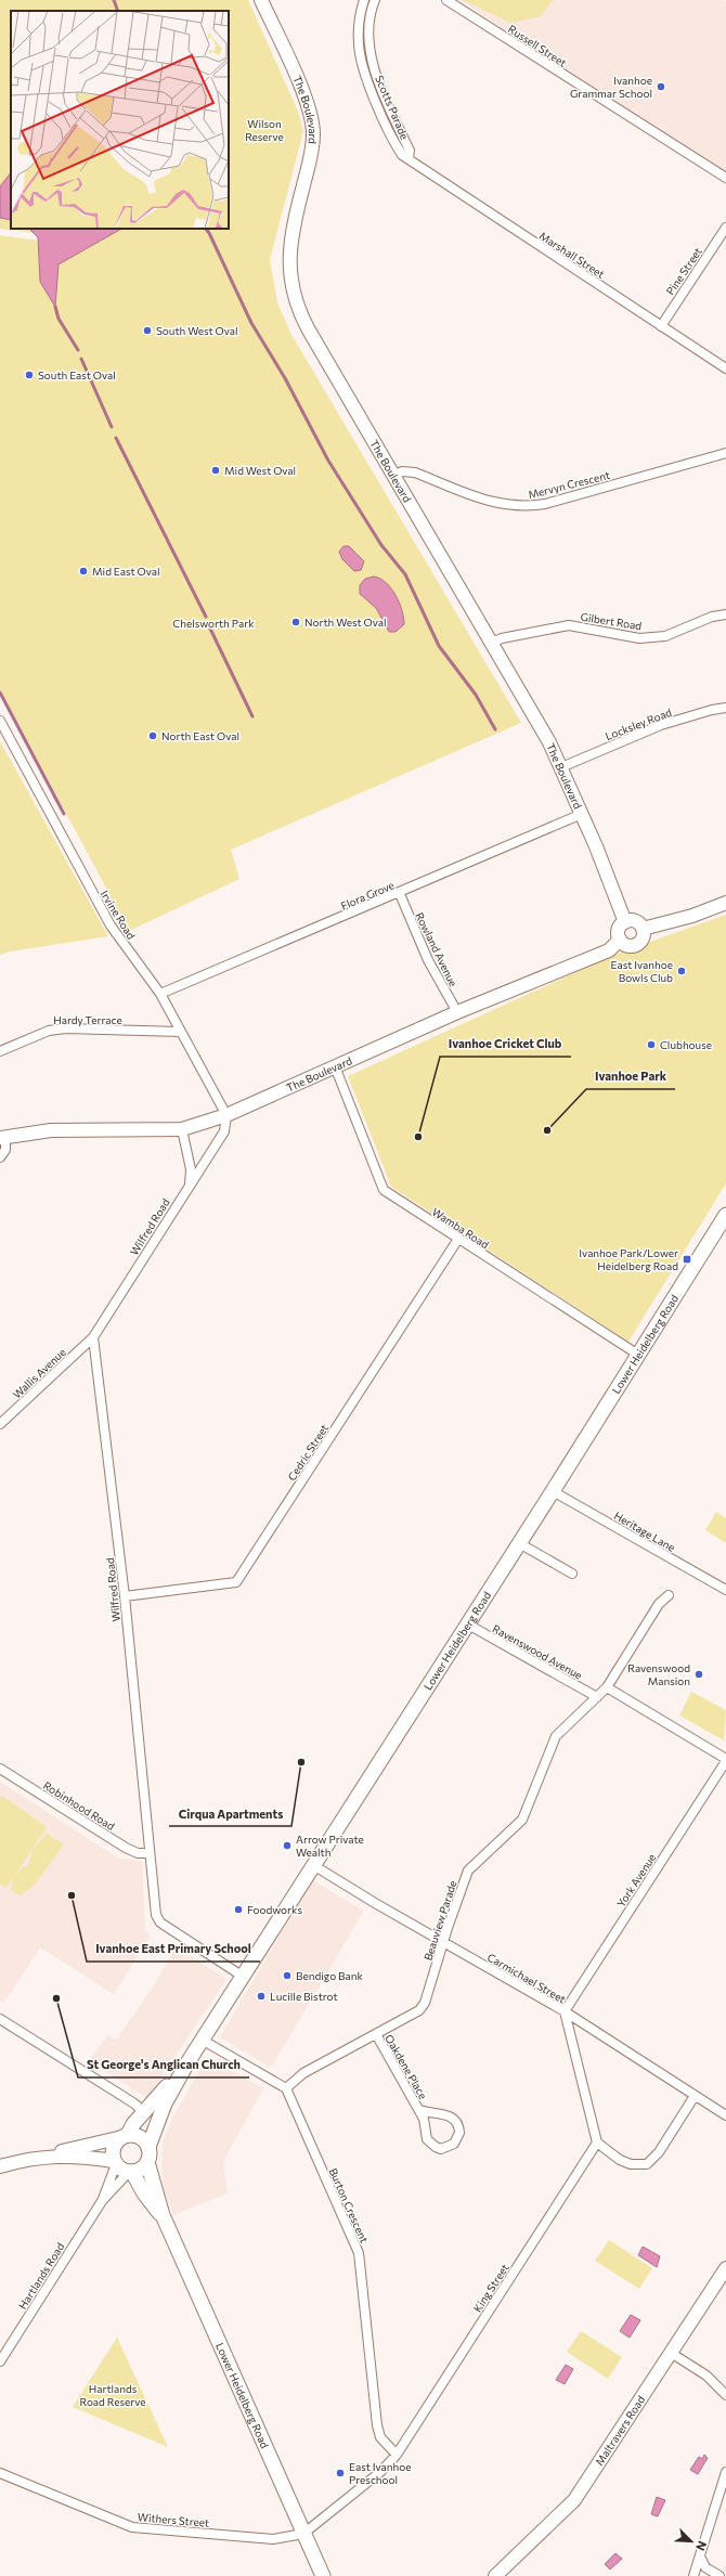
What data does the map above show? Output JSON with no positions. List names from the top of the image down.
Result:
{
  "streets": {
    "main road": ["Lower Heidelberg Road"],
    "street": [
      "Russell Street",
      "Scotts Parade",
      "The Boulevard",
      "Marshall Street",
      "Pine Street",
      "Mervyn Crescent",
      "Gilbert Road",
      "Locksley Road",
      "Flora Grove",
      "Irvine Road",
      "Rowland Avenue",
      "Hardy Terrace",
      "Wilfred Road",
      "Wamba Road",
      "Wallis Avenue",
      "Cedric Street",
      "Heritage Lane",
      "Ravenswood Avenue",
      "Robinhood Road",
      "York Avenue",
      "Beauview Parade",
      "Carmichael Street",
      "Oakdene Place",
      "Burton Crescent",
      "Hartlands Road",
      "King Street",
      "Maltravers Road",
      "Withers Street"
    ]
  },
  "crossings": [
    ["Scotts Parade", "Marshall Street"],
    ["The Boulevard", "Mervyn Crescent"],
    ["The Boulevard", "Gilbert Road"],
    ["The Boulevard", "Locksley Road"],
    ["The Boulevard", "Flora Grove"],
    ["The Boulevard", "Irvine Road"],
    ["The Boulevard", "Rowland Avenue"],
    ["The Boulevard", "Wilfred Road"],
    ["The Boulevard", "Wamba Road"],
    ["Marshall Street", "Pine Street"],
    ["Flora Grove", "Irvine Road"],
    ["Flora Grove", "Rowland Avenue"],
    ["Irvine Road", "Hardy Terrace"],
    ["Irvine Road", "Wilfred Road"],
    ["Wilfred Road", "Lower Heidelberg Road"],
    ["Wilfred Road", "Wallis Avenue"],
    ["Wilfred Road", "Cedric Street"],
    ["Wilfred Road", "Robinhood Road"],
    ["Wamba Road", "Lower Heidelberg Road"],
    ["Wamba Road", "Cedric Street"],
    ["Lower Heidelberg Road", "Heritage Lane"],
    ["Lower Heidelberg Road", "Ravenswood Avenue"],
    ["Lower Heidelberg Road", "Carmichael Street"],
    ["Lower Heidelberg Road", "Hartlands Road"],
    ["Lower Heidelberg Road", "King Street"],
    ["Lower Heidelberg Road", "Withers Street"],
    ["Ravenswood Avenue", "Beauview Parade"],
    ["York Avenue", "Carmichael Street"],
    ["Beauview Parade", "Carmichael Street"],
    ["Beauview Parade", "Oakdene Place"],
    ["Beauview Parade", "Burton Crescent"],
    ["Burton Crescent", "King Street"],
    ["King Street", "Withers Street"]
  ],
  "parks": ["Wilson Reserve", "Chelsworth Park", "Hartlands Road Reserve"],
  "places": {
    "other": [
      "Ivanhoe Grammar School",
      "South West Oval",
      "South East Oval",
      "Mid West Oval",
      "Mid East Oval",
      "North West Oval",
      "North East Oval",
      "East Ivanhoe Bowls Club",
      "Clubhouse",
      "Ivanhoe Park",
      "Ivanhoe Cricket Club",
      "Ravenswood Mansion",
      "Cirqua Apartments",
      "Arrow Private Wealth",
      "Ivanhoe East Primary School",
      "Foodworks",
      "Bendigo Bank",
      "Lucille Bistrot",
      "St George's Anglican Church",
      "East Ivanhoe Preschool"
    ],
    "transit": ["Ivanhoe Park/Lower Heidelberg Road"]
  },
  "north": "bottom right"
}
